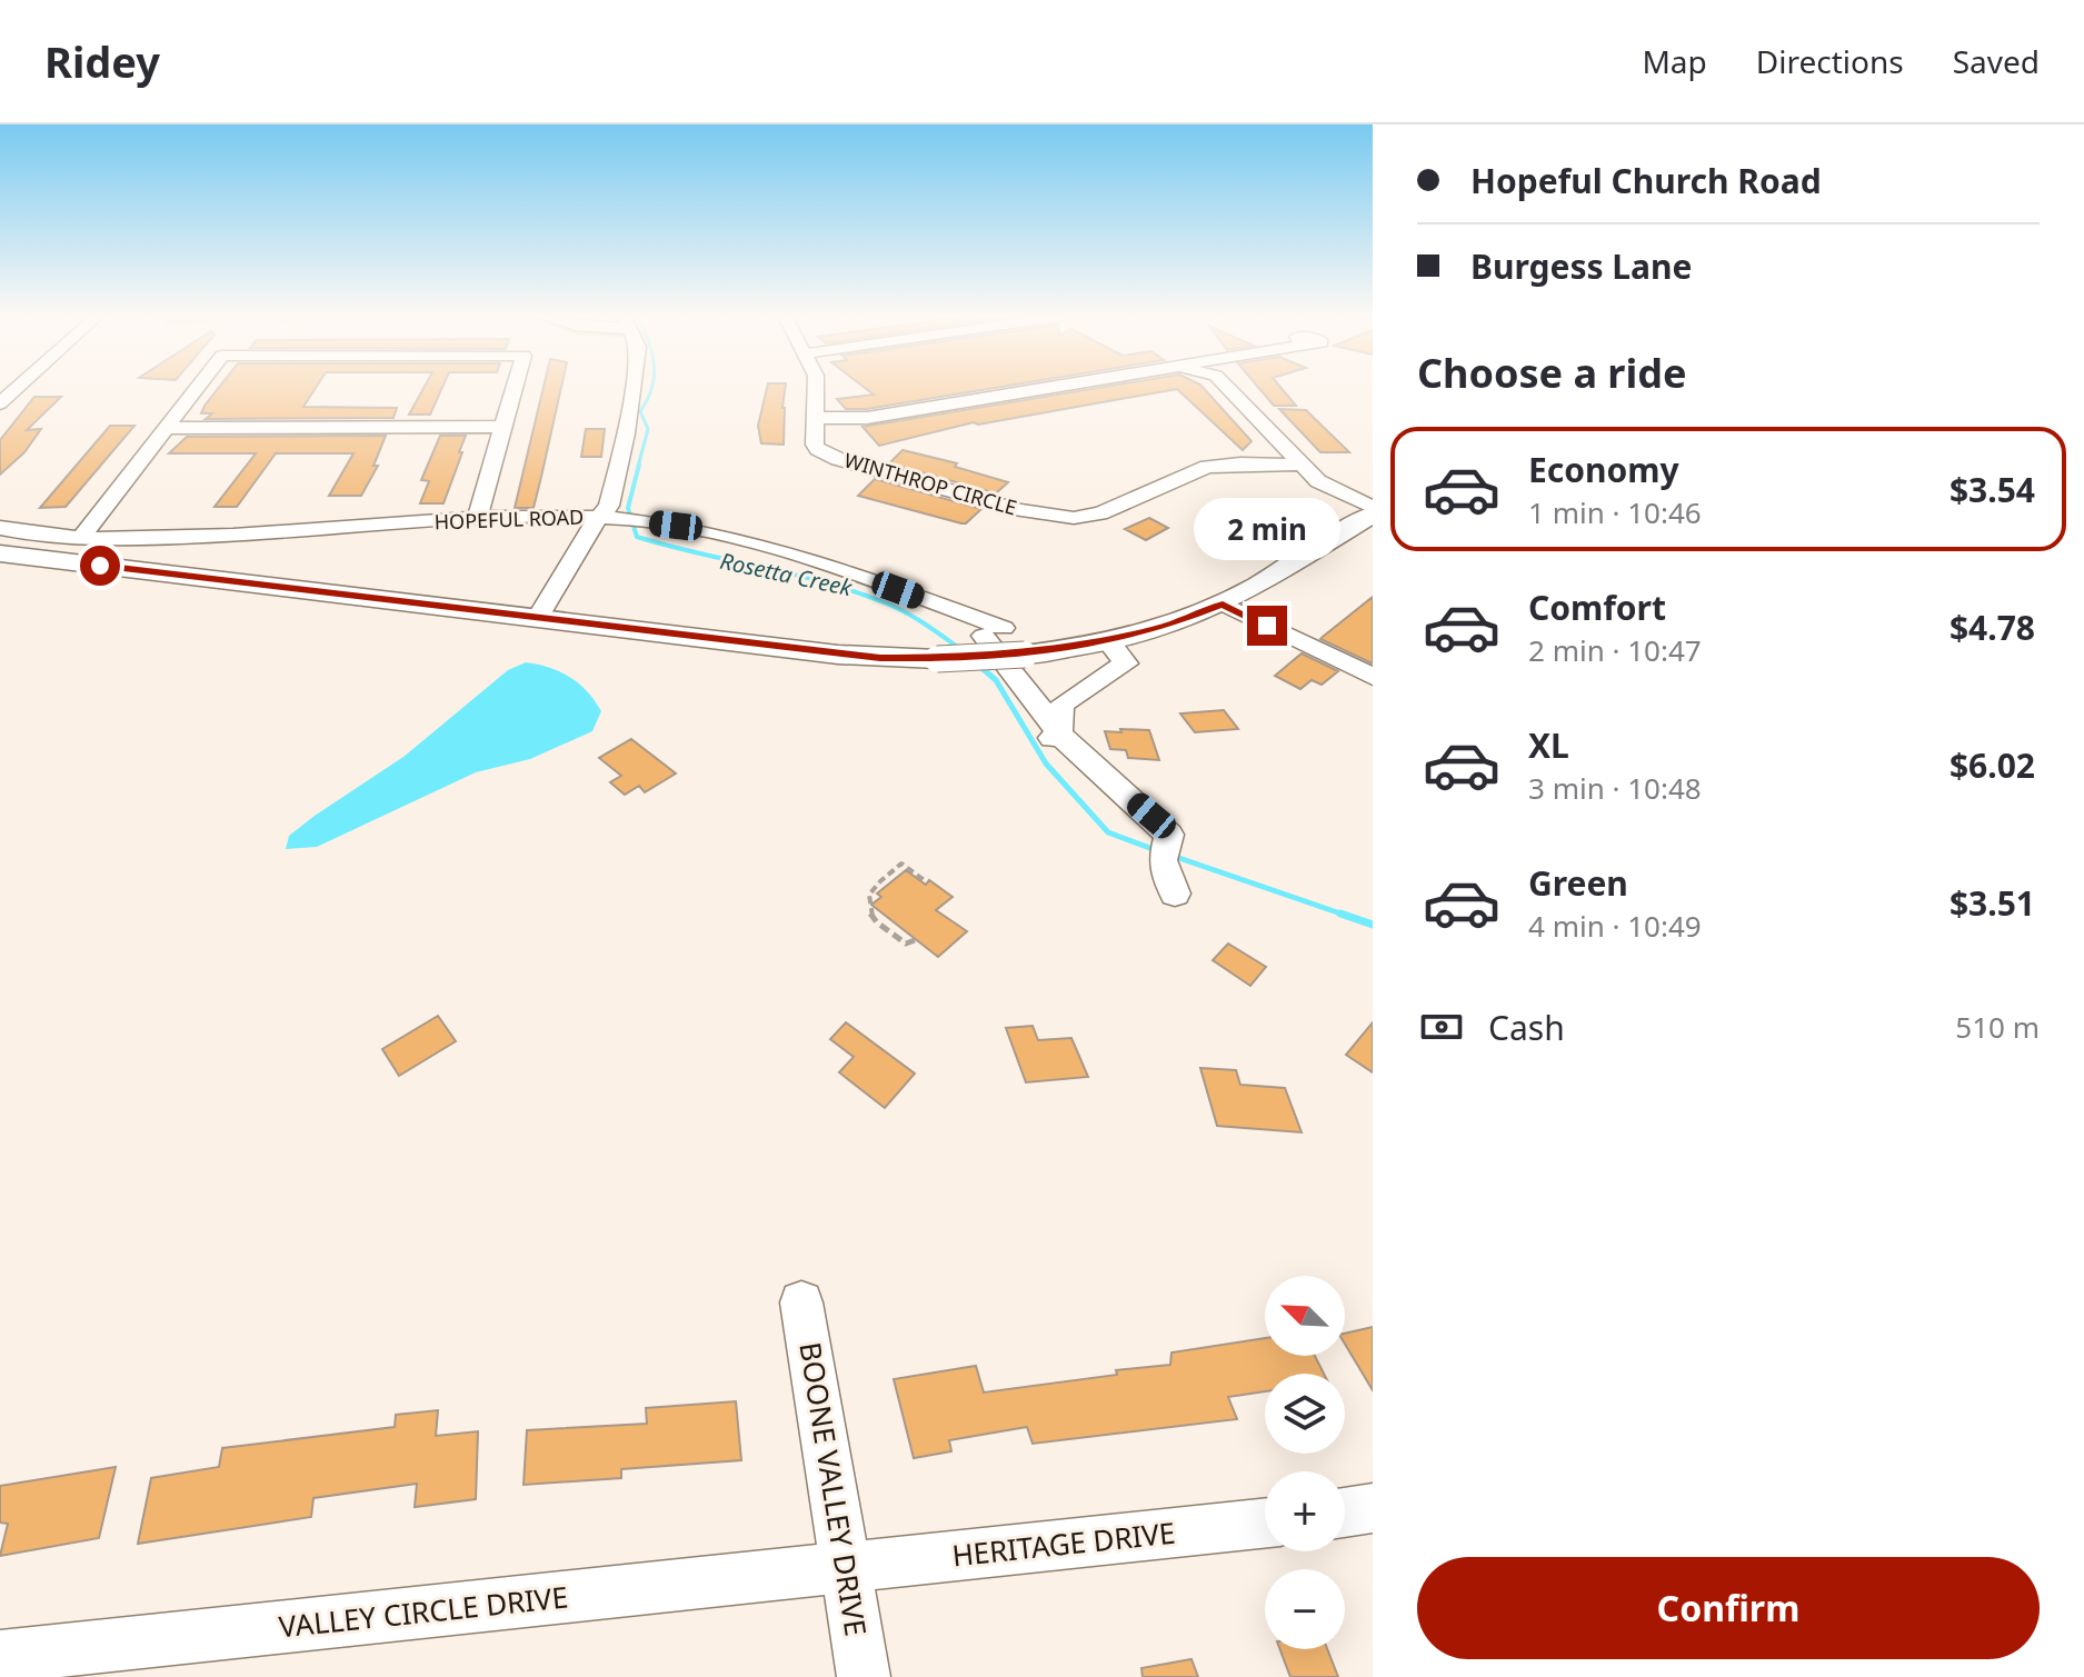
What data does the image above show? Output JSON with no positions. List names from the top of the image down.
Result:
{
  "streets": {
    "street": [
      "WINTHROP CIRCLE",
      "HOPEFUL ROAD",
      "BOONE VALLEY DRIVE",
      "HERITAGE DRIVE",
      "VALLEY CIRCLE DRIVE"
    ]
  },
  "crossings": [
    ["BOONE VALLEY DRIVE", "HERITAGE DRIVE"],
    ["BOONE VALLEY DRIVE", "VALLEY CIRCLE DRIVE"],
    ["HERITAGE DRIVE", "VALLEY CIRCLE DRIVE"]
  ],
  "water": ["Rosetta Creek"],
  "north": "top left",
  "page": {
    "header": "Ridey",
    "nav": ["Map", "Directions", "Saved"],
    "banner": ["Hopeful Church Road", "Burgess Lane"],
    "heading": "Choose a ride",
    "list": [
      {
        "name": "Economy",
        "note": "1 min · 10:46",
        "value": "$3.54"
      },
      {
        "name": "Comfort",
        "note": "2 min · 10:47",
        "value": "$4.78"
      },
      {
        "name": "XL",
        "note": "3 min · 10:48",
        "value": "$6.02"
      },
      {
        "name": "Green",
        "note": "4 min · 10:49",
        "value": "$3.51"
      }
    ],
    "bubble": "2 min",
    "pay": ["Cash", "510 m"],
    "map_buttons": ["+", "−"],
    "buttons": "Confirm"
  }
}
